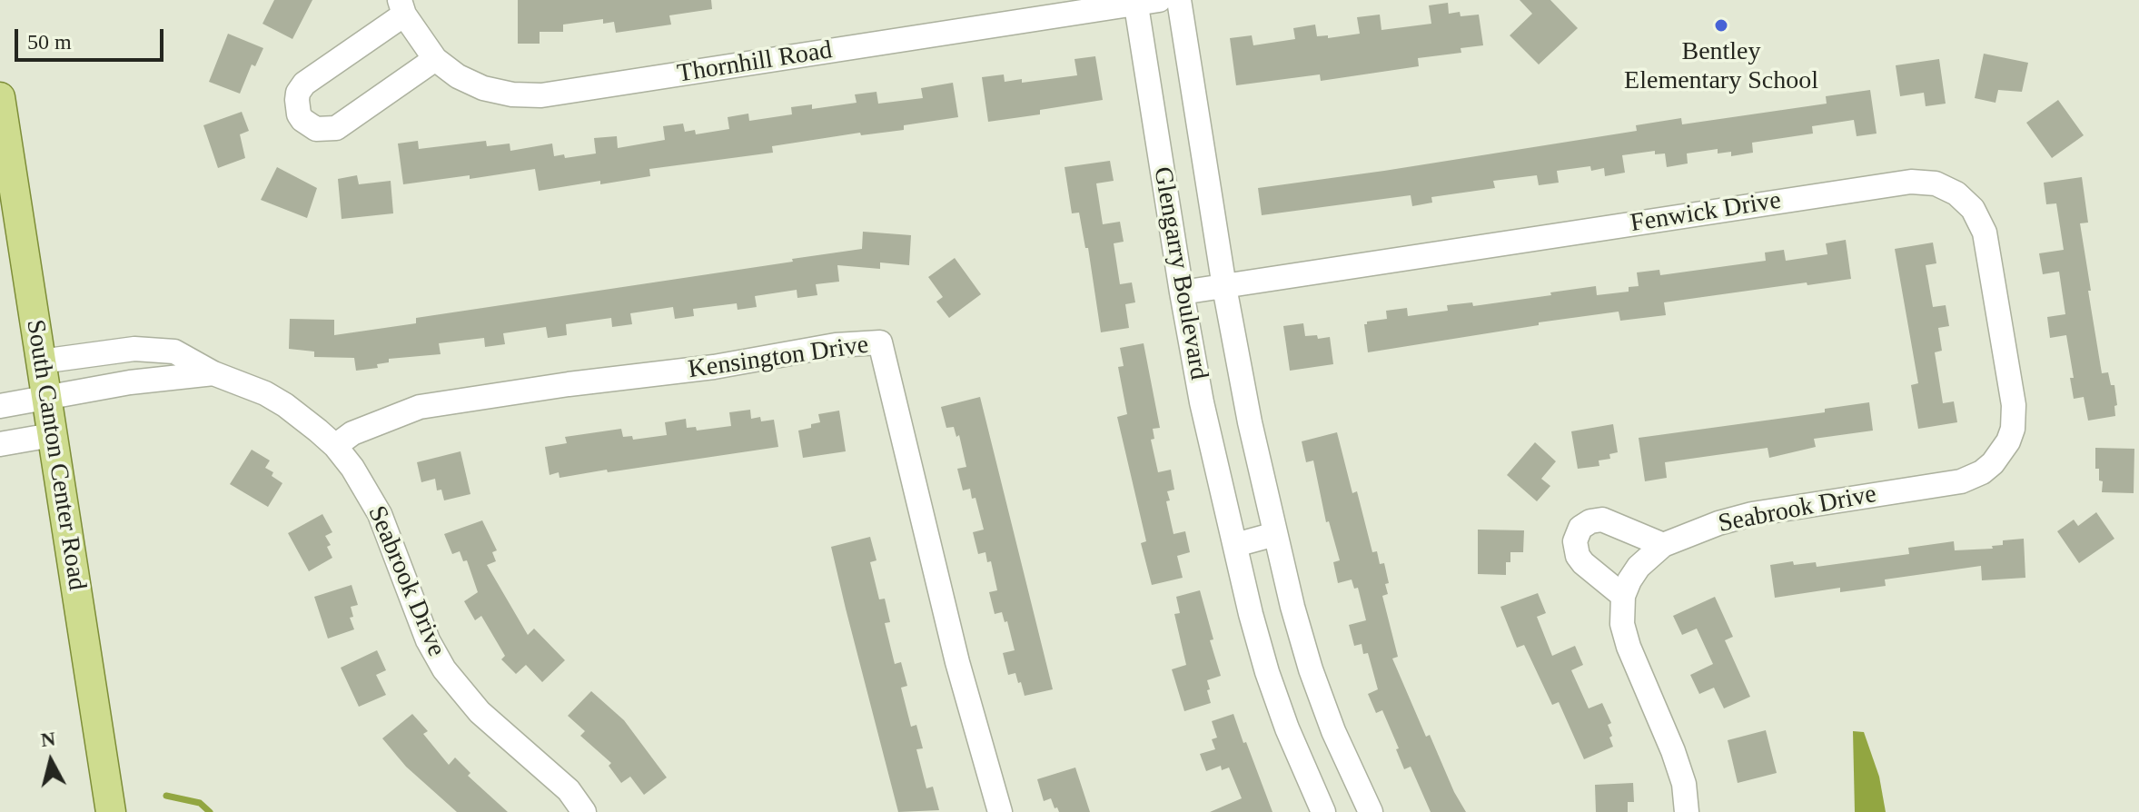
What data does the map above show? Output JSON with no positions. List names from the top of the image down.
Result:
{
  "streets": {
    "main road": ["South Canton Center Road"],
    "street": [
      "Thornhill Road",
      "Fenwick Drive",
      "Glengarry Boulevard",
      "Kensington Drive",
      "Seabrook Drive"
    ]
  },
  "crossings": [
    ["Thornhill Road", "Glengarry Boulevard"],
    ["Fenwick Drive", "Glengarry Boulevard"],
    ["Fenwick Drive", "Seabrook Drive"],
    ["Kensington Drive", "Seabrook Drive"],
    ["South Canton Center Road", "Seabrook Drive"]
  ],
  "places": ["Bentley Elementary School"],
  "scale_bar": "50 m",
  "north": "top"
}
